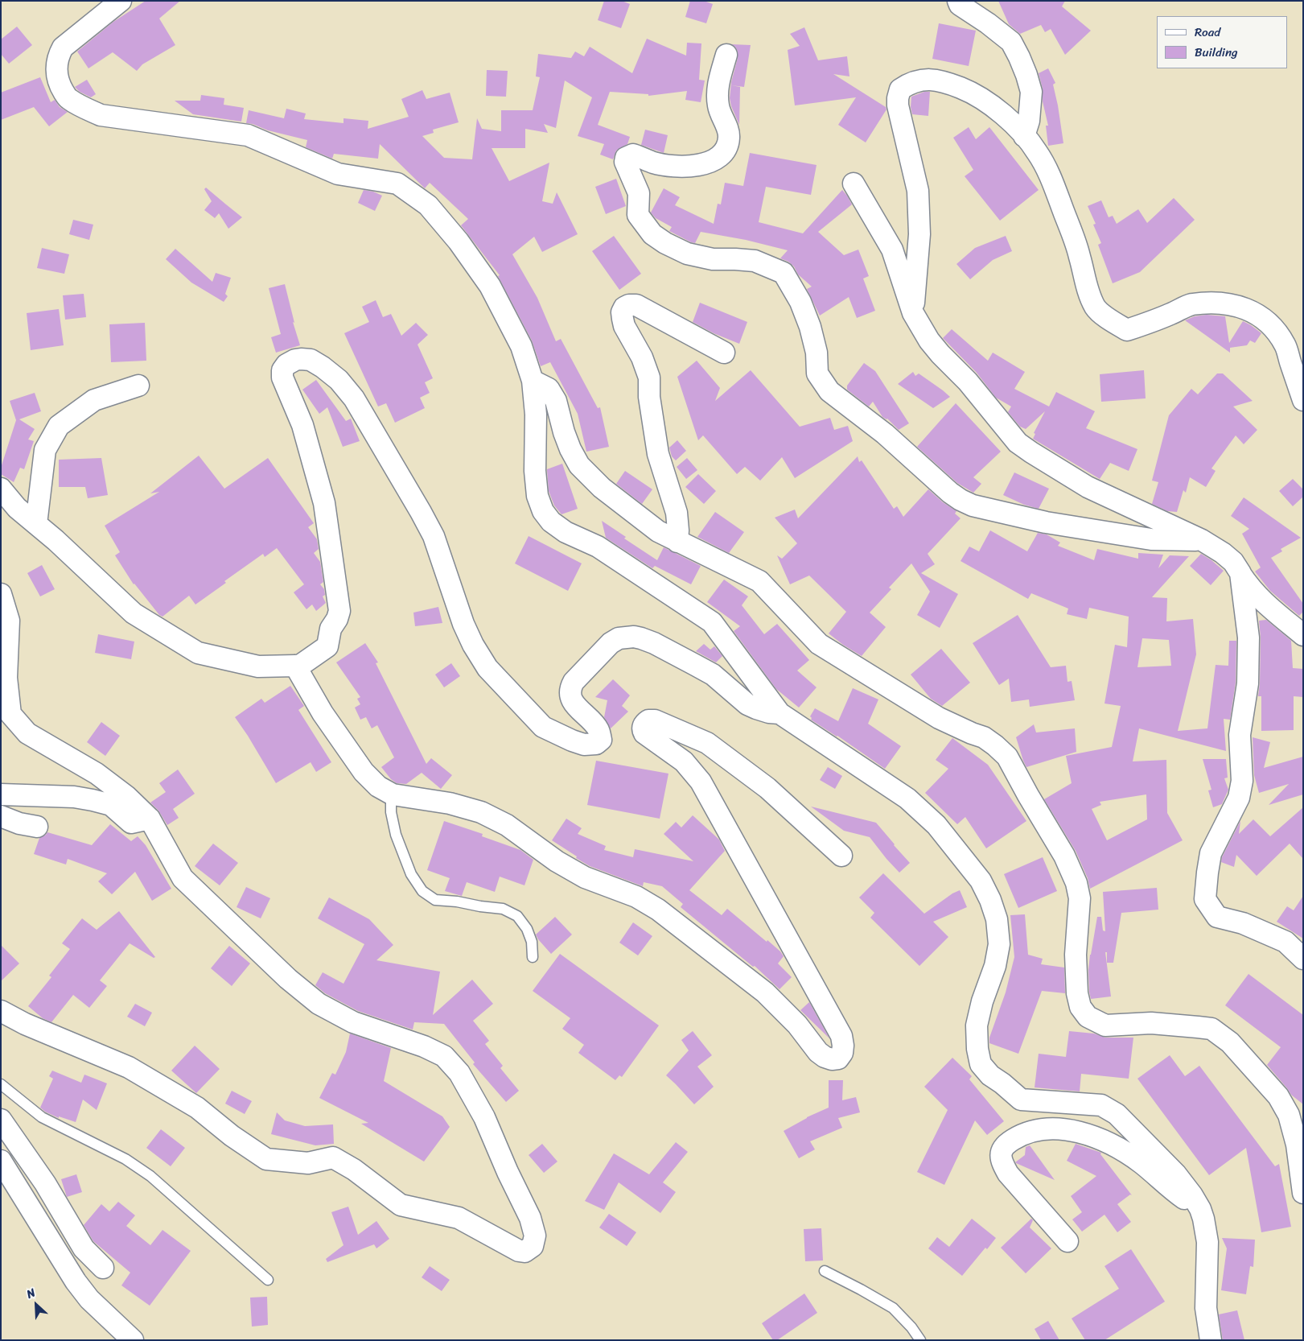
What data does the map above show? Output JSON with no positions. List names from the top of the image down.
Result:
{
  "legend": ["Road", "Building"],
  "north": "top left"
}
